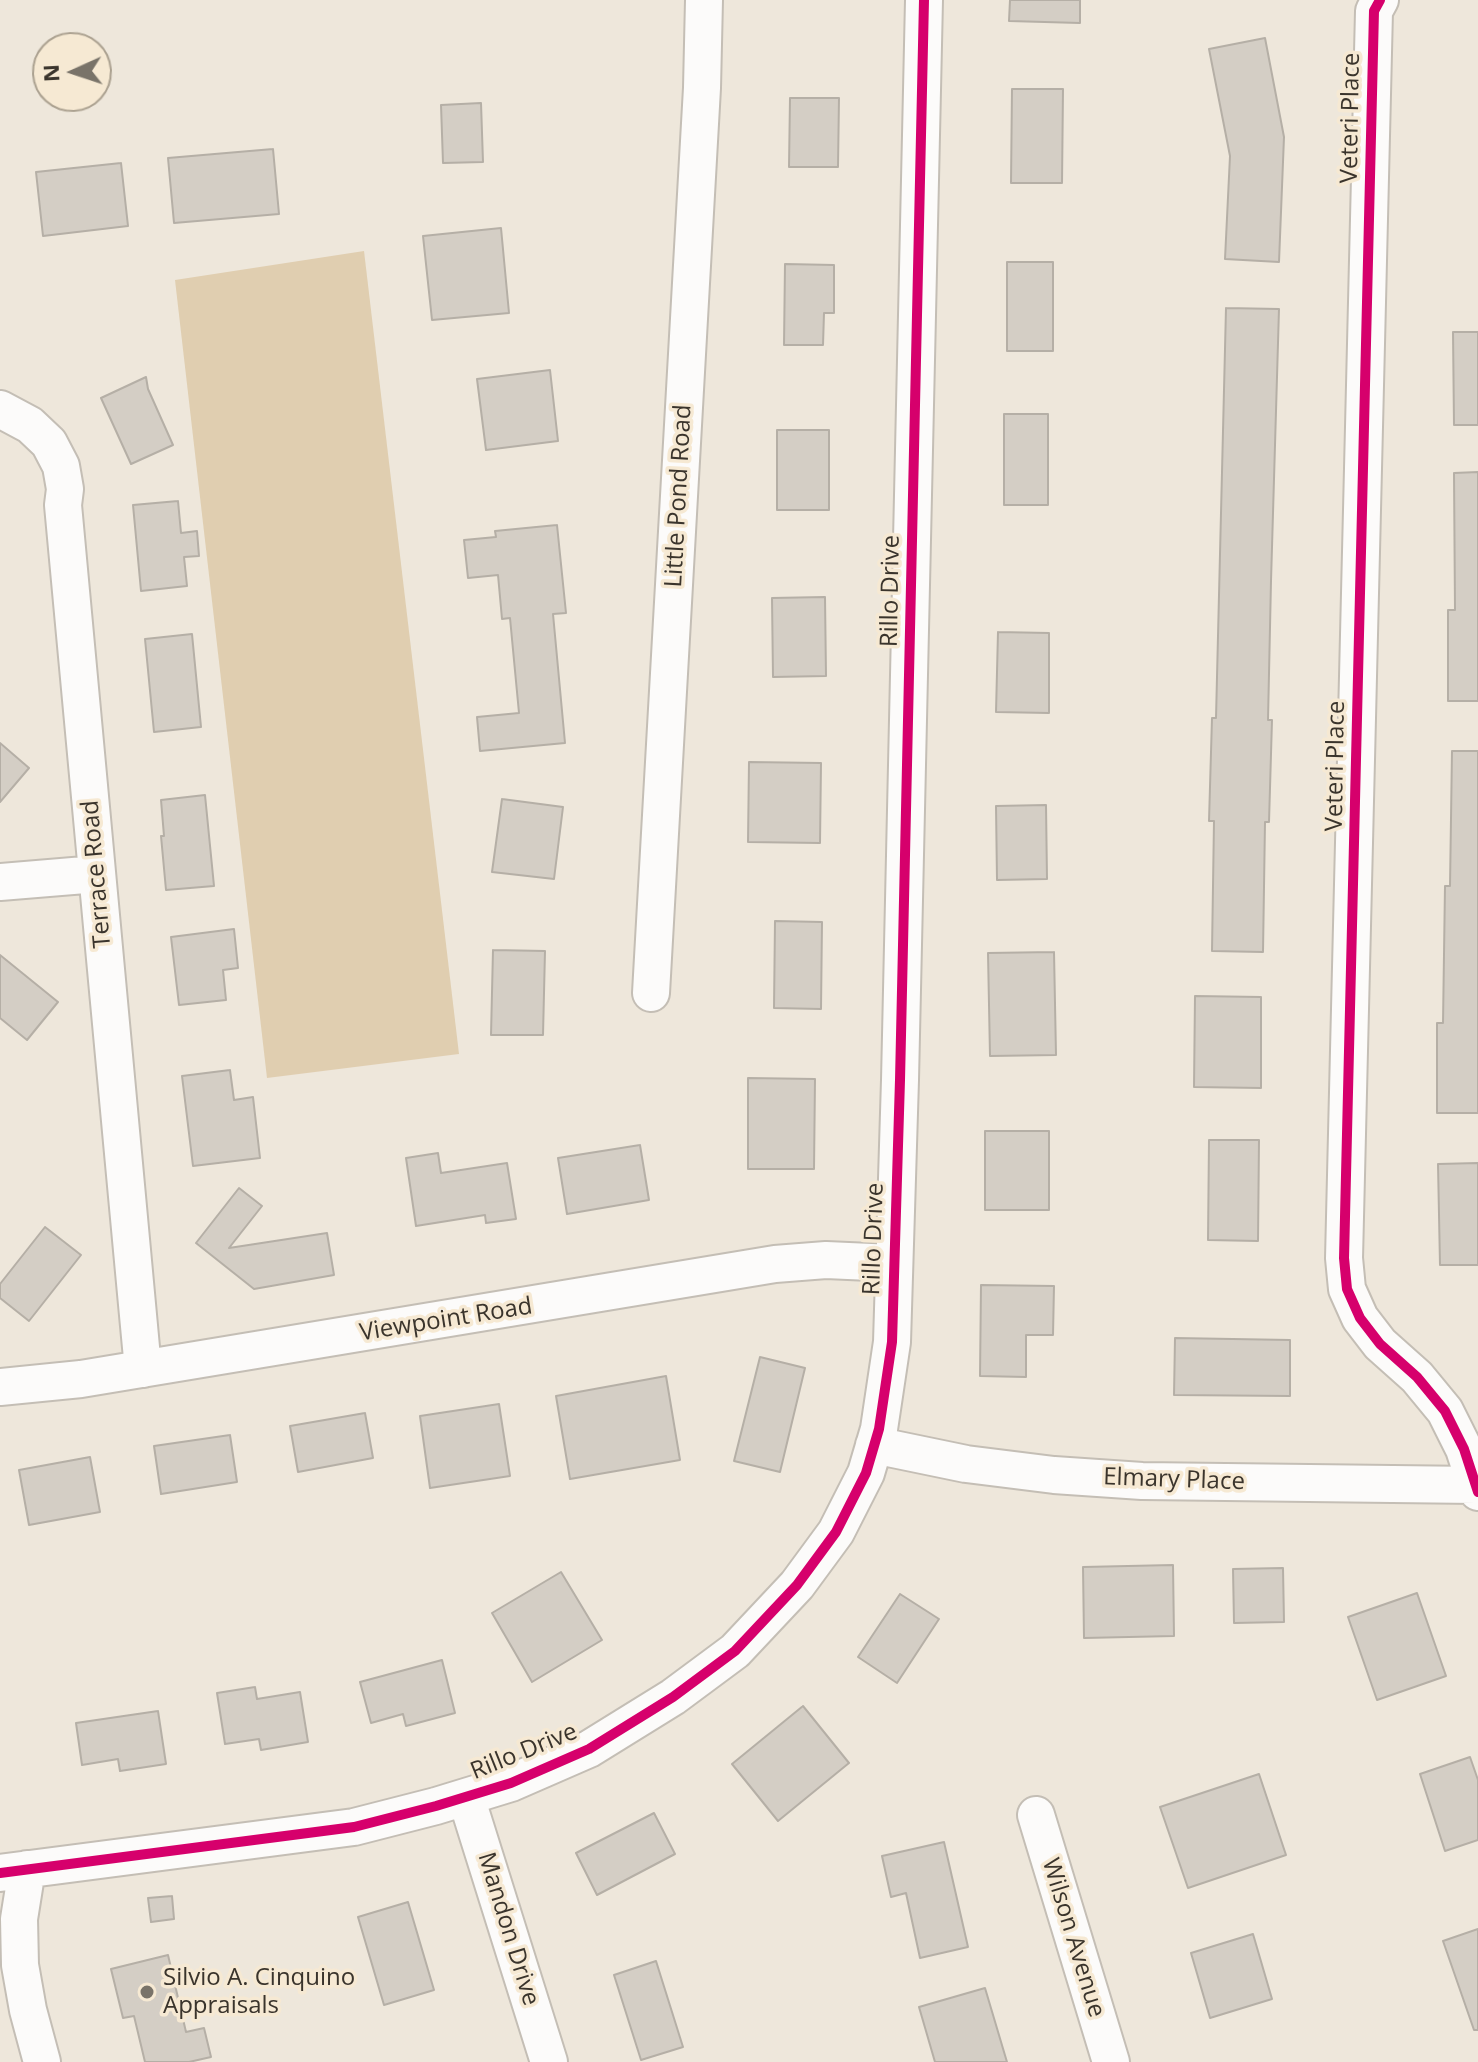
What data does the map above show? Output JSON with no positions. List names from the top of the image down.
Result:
{
  "streets": {
    "street": [
      "Veteri Place",
      "Little Pond Road",
      "Rillo Drive",
      "Terrace Road",
      "Viewpoint Road",
      "Elmary Place",
      "Mandon Drive",
      "Wilson Avenue"
    ]
  },
  "crossings": [
    ["Veteri Place", "Elmary Place"],
    ["Rillo Drive", "Viewpoint Road"],
    ["Rillo Drive", "Elmary Place"],
    ["Rillo Drive", "Mandon Drive"],
    ["Terrace Road", "Viewpoint Road"]
  ],
  "places": ["Silvio A. Cinquino Appraisals"],
  "north": "left"
}
